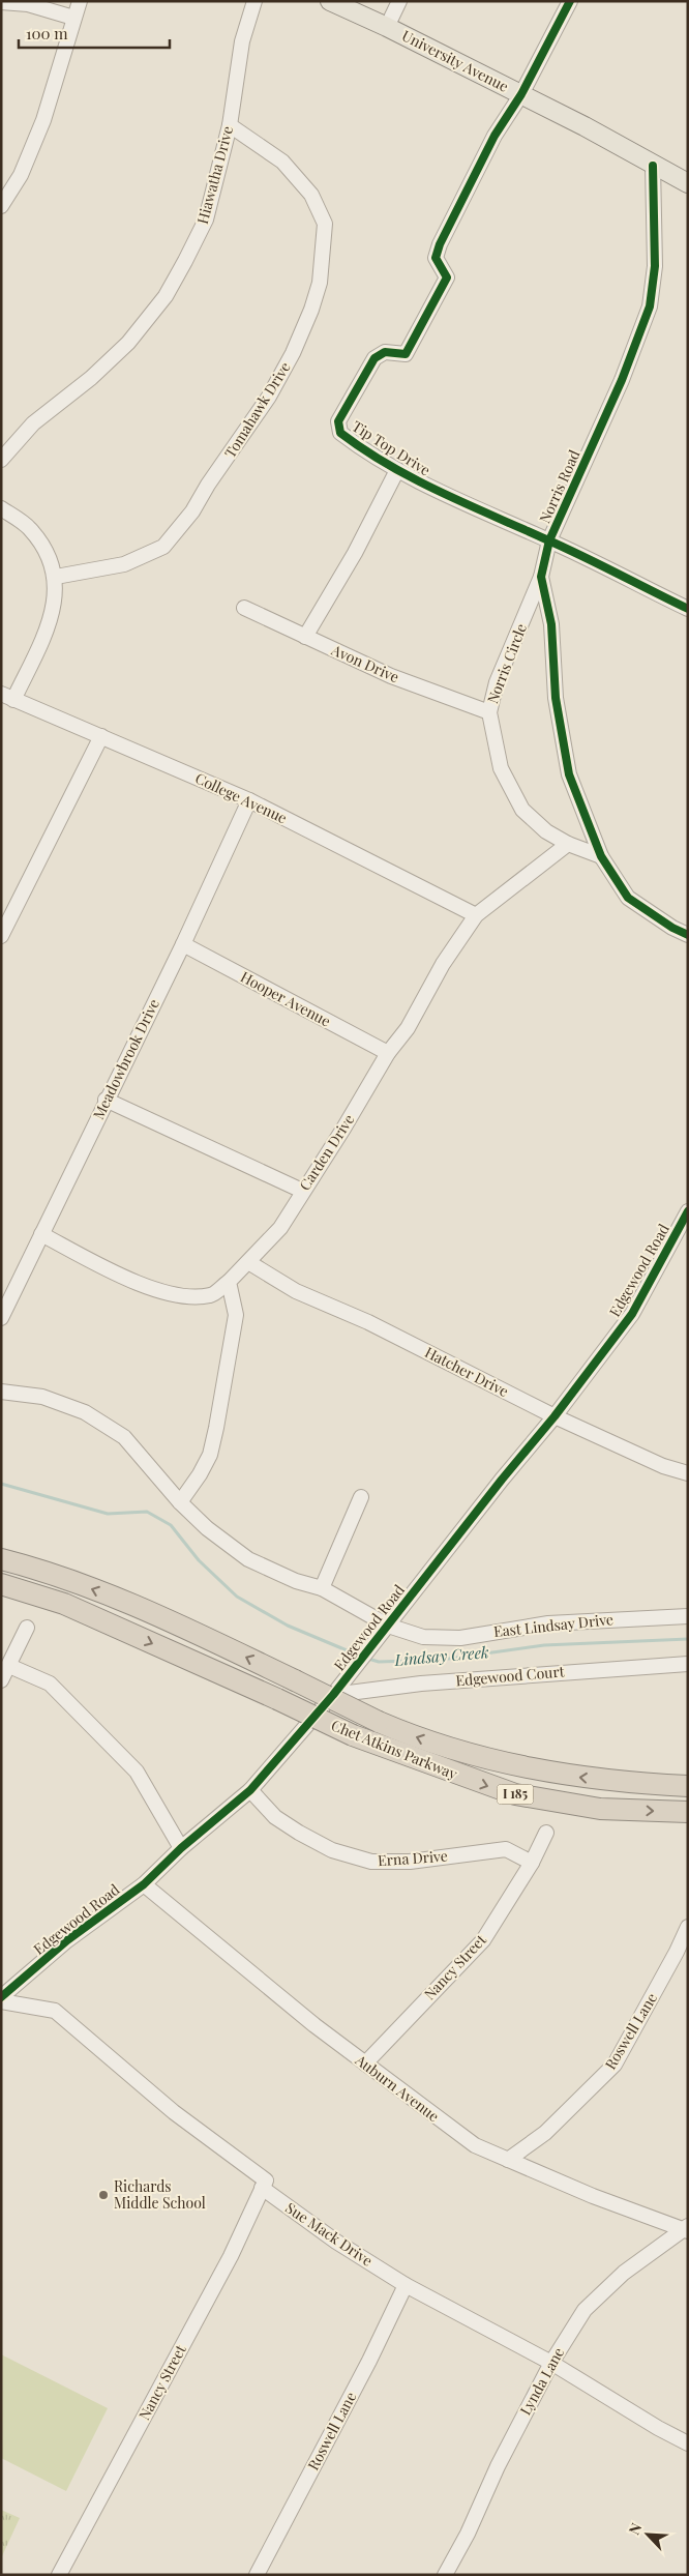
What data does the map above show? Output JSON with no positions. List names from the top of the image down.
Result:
{
  "streets": {
    "highway": ["Chet Atkins Parkway", "I 185"],
    "main road": ["University Avenue"],
    "street": [
      "Hiawatha Drive",
      "Tomahawk Drive",
      "Tip Top Drive",
      "Norris Road",
      "Avon Drive",
      "Norris Circle",
      "College Avenue",
      "Hooper Avenue",
      "Meadowbrook Drive",
      "Carden Drive",
      "Edgewood Road",
      "Hatcher Drive",
      "East Lindsay Drive",
      "Edgewood Court",
      "Erna Drive",
      "Nancy Street",
      "Roswell Lane",
      "Auburn Avenue",
      "Sue Mack Drive",
      "Lynda Lane"
    ]
  },
  "crossings": [
    ["University Avenue", "Tip Top Drive"],
    ["University Avenue", "Norris Road"],
    ["Hiawatha Drive", "Tomahawk Drive"],
    ["Tip Top Drive", "Norris Road"],
    ["Norris Road", "Norris Circle"],
    ["Avon Drive", "Norris Circle"],
    ["Norris Circle", "Carden Drive"],
    ["College Avenue", "Meadowbrook Drive"],
    ["College Avenue", "Carden Drive"],
    ["Hooper Avenue", "Meadowbrook Drive"],
    ["Hooper Avenue", "Carden Drive"],
    ["Carden Drive", "Hatcher Drive"],
    ["Edgewood Road", "Hatcher Drive"],
    ["Edgewood Road", "East Lindsay Drive"],
    ["Edgewood Road", "Edgewood Court"],
    ["Edgewood Road", "Erna Drive"],
    ["Edgewood Road", "Auburn Avenue"],
    ["Erna Drive", "Nancy Street"],
    ["Nancy Street", "Auburn Avenue"],
    ["Nancy Street", "Sue Mack Drive"],
    ["Roswell Lane", "Auburn Avenue"],
    ["Roswell Lane", "Sue Mack Drive"],
    ["Auburn Avenue", "Lynda Lane"],
    ["Sue Mack Drive", "Lynda Lane"]
  ],
  "water": ["Lindsay Creek"],
  "places": ["Richards Middle School"],
  "scale_bar": "100 m",
  "north": "top left"
}
